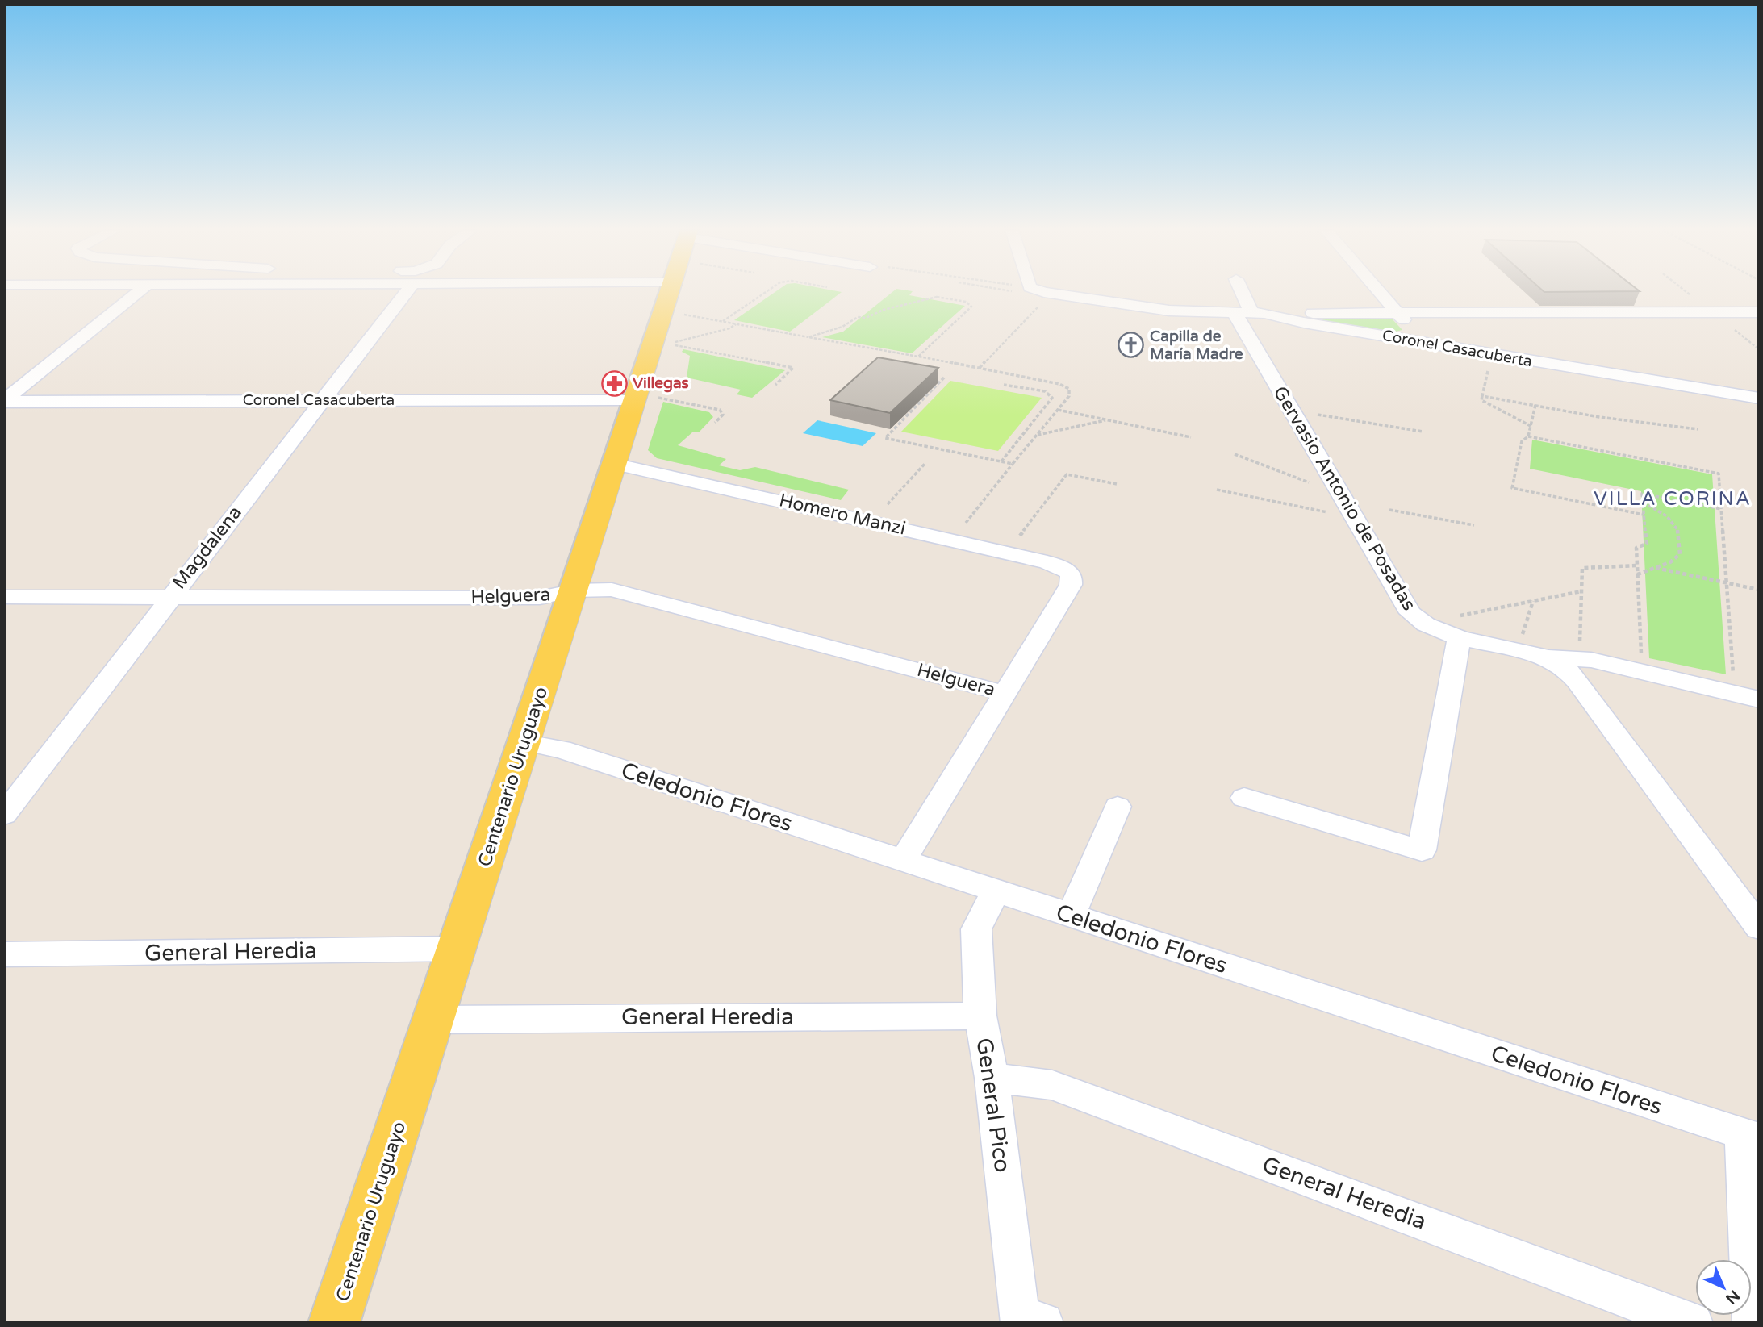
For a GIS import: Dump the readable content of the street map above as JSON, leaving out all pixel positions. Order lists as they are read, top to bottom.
{
  "streets": {
    "main road": ["Centenario Uruguayo"],
    "street": [
      "Coronel Casacuberta",
      "Gervasio Antonio de Posadas",
      "Homero Manzi",
      "Magdalena",
      "Helguera",
      "Celedonio Flores",
      "General Heredia",
      "General Pico"
    ]
  },
  "crossings": [
    ["Coronel Casacuberta", "Gervasio Antonio de Posadas"],
    ["Coronel Casacuberta", "Magdalena"],
    ["Coronel Casacuberta", "Centenario Uruguayo"],
    ["Homero Manzi", "Helguera"],
    ["Homero Manzi", "Centenario Uruguayo"],
    ["Magdalena", "Helguera"],
    ["Helguera", "Centenario Uruguayo"],
    ["Centenario Uruguayo", "Celedonio Flores"],
    ["Centenario Uruguayo", "General Heredia"],
    ["Celedonio Flores", "General Pico"],
    ["General Heredia", "General Pico"]
  ],
  "districts": ["VILLA CORINA"],
  "places": {
    "church": ["Capilla de María Madre"],
    "pharmacy": ["Villegas"]
  },
  "north": "bottom right"
}
